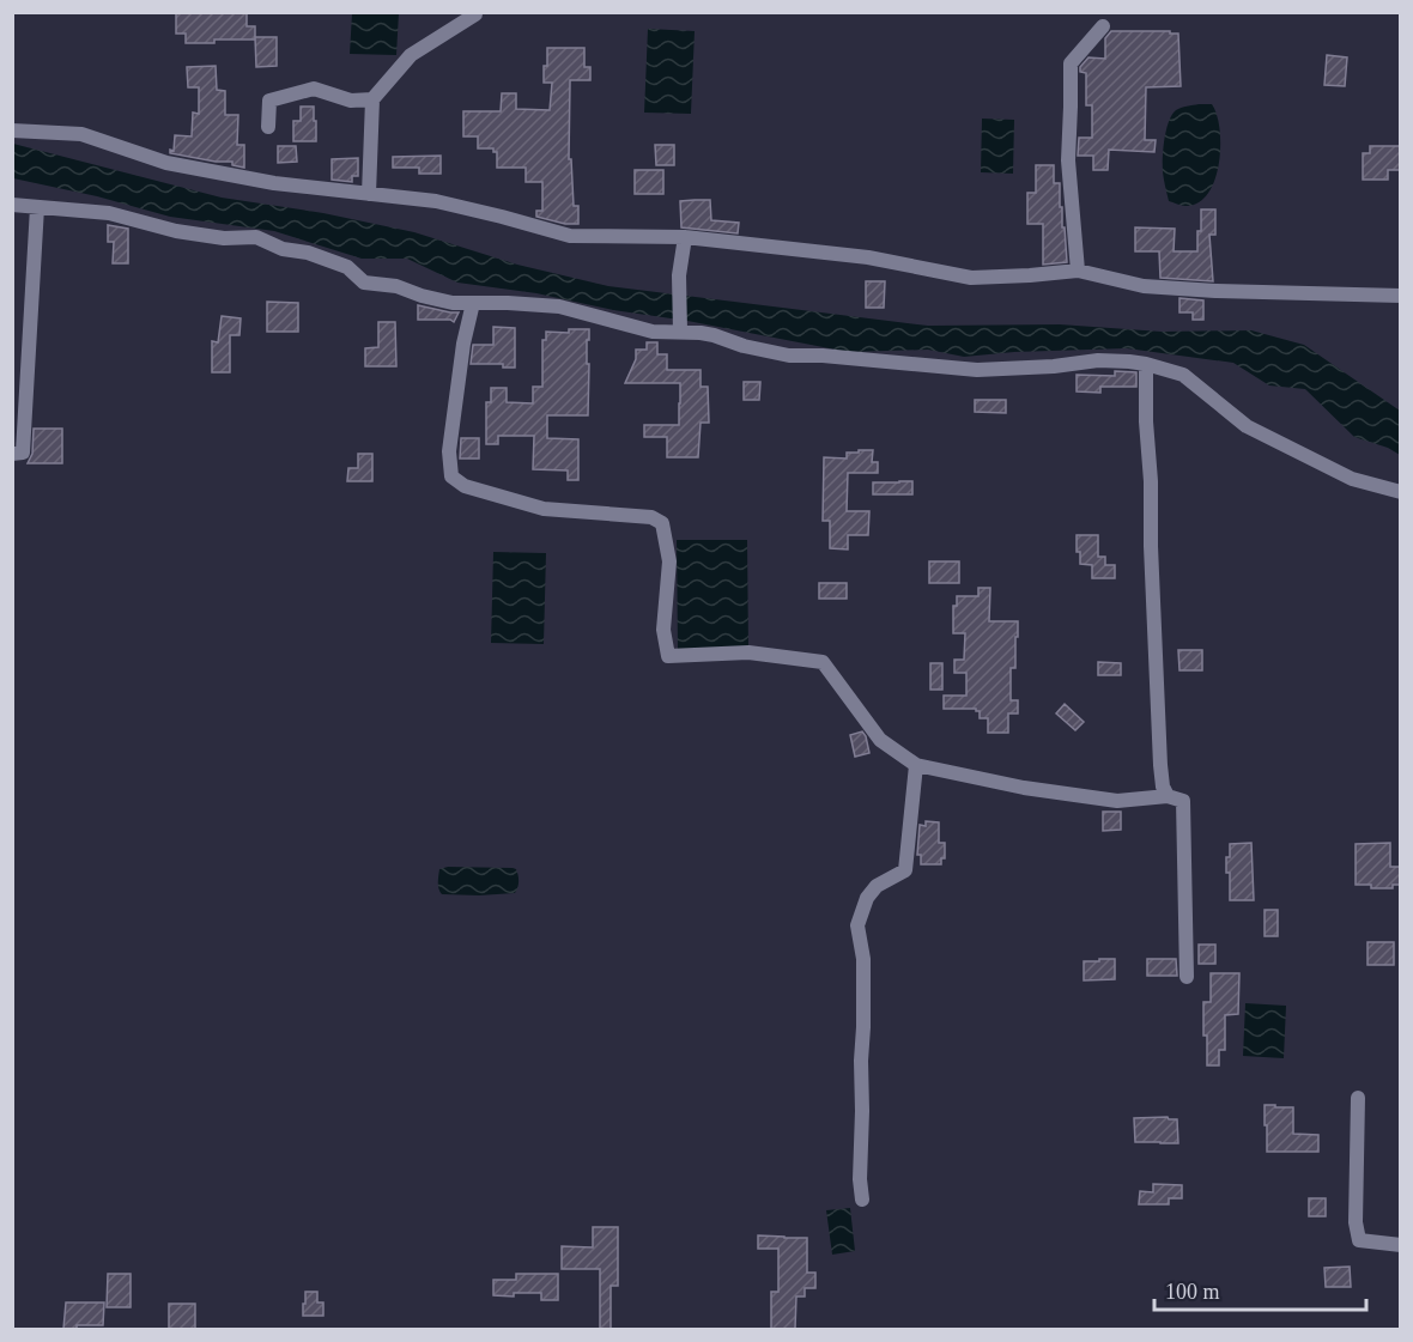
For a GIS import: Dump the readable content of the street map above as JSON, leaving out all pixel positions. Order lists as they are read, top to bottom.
{
  "scale_bar": "100 m"
}
